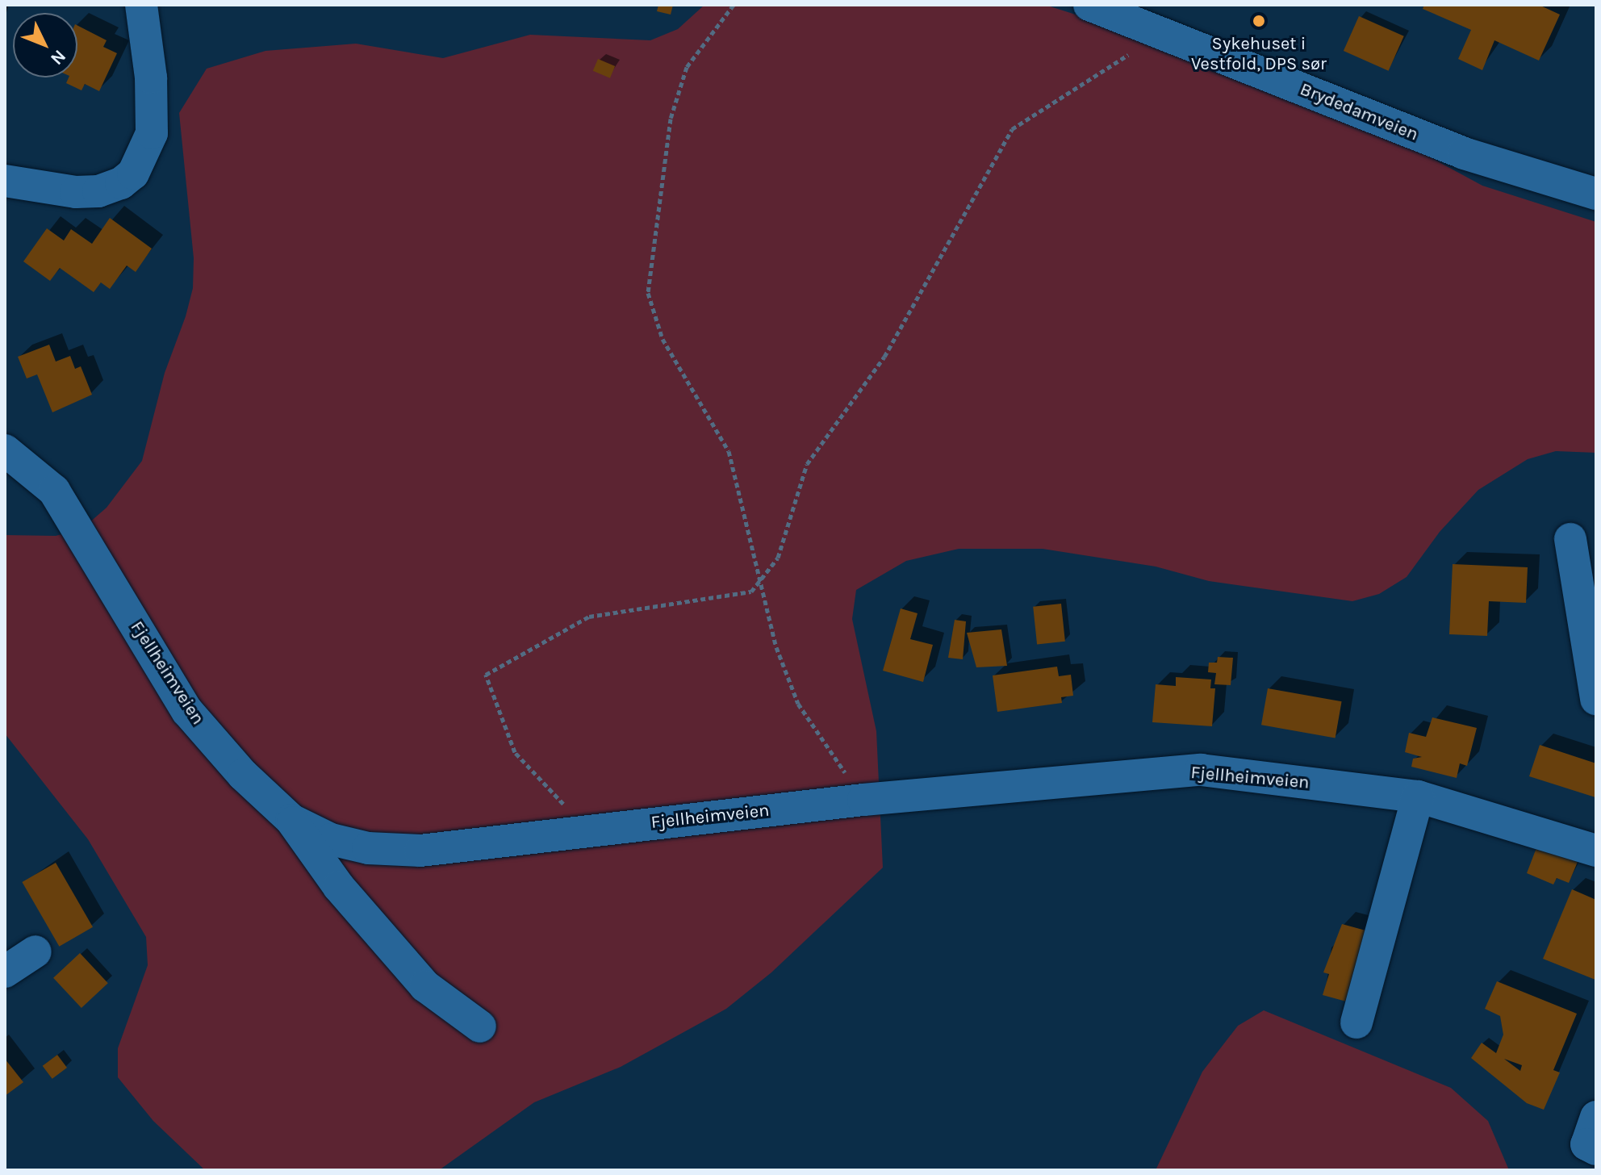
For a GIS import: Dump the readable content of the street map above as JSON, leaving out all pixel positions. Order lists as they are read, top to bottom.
{
  "streets": {
    "street": ["Brydedamveien", "Fjellheimveien"]
  },
  "places": ["Sykehuset i Vestfold, DPS sør"],
  "north": "bottom right"
}
